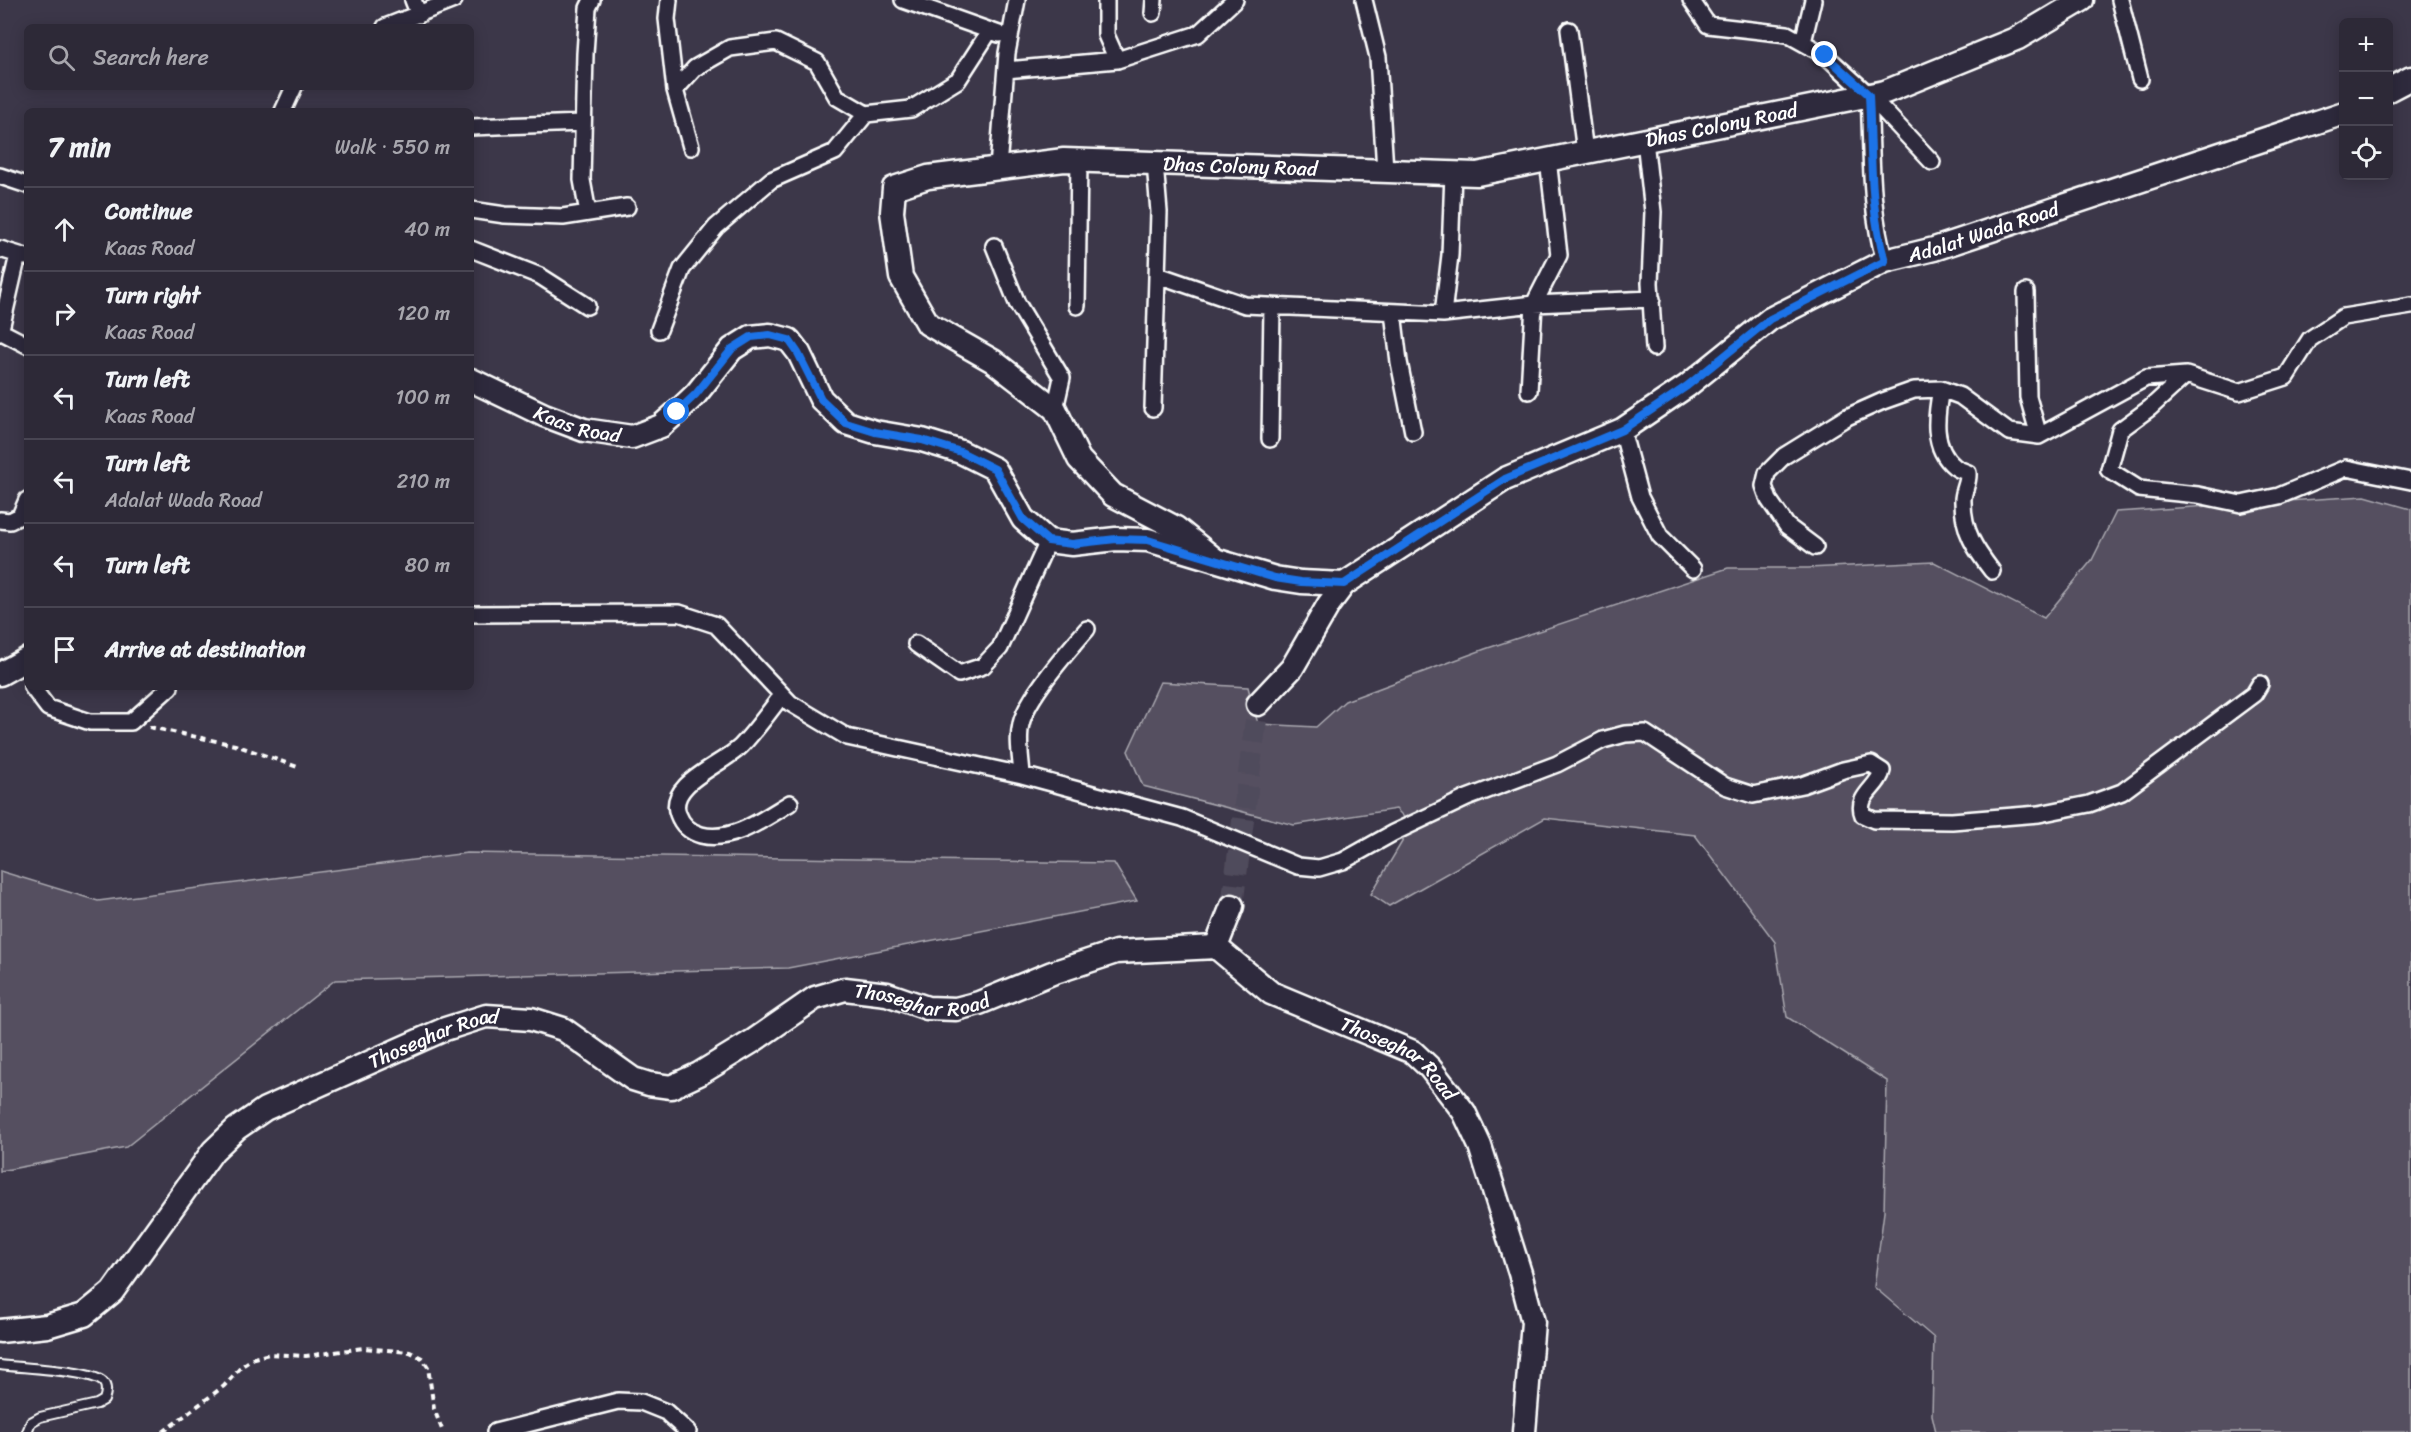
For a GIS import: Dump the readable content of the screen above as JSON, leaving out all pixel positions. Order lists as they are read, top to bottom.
{
  "streets": {
    "main road": [
      "Dhas Colony Road",
      "Adalat Wada Road",
      "Kaas Road",
      "Thoseghar Road"
    ]
  },
  "page": {
    "map_buttons": ["+", "−"],
    "search": "Search here",
    "heading": ["7 min", "Walk · 550 m"],
    "list": [
      ["Continue", "Kaas Road", "40 m"],
      ["Turn right", "Kaas Road", "120 m"],
      ["Turn left", "Kaas Road", "100 m"],
      ["Turn left", "Adalat Wada Road", "210 m"],
      ["Turn left", "80 m"],
      "Arrive at destination"
    ]
  }
}
